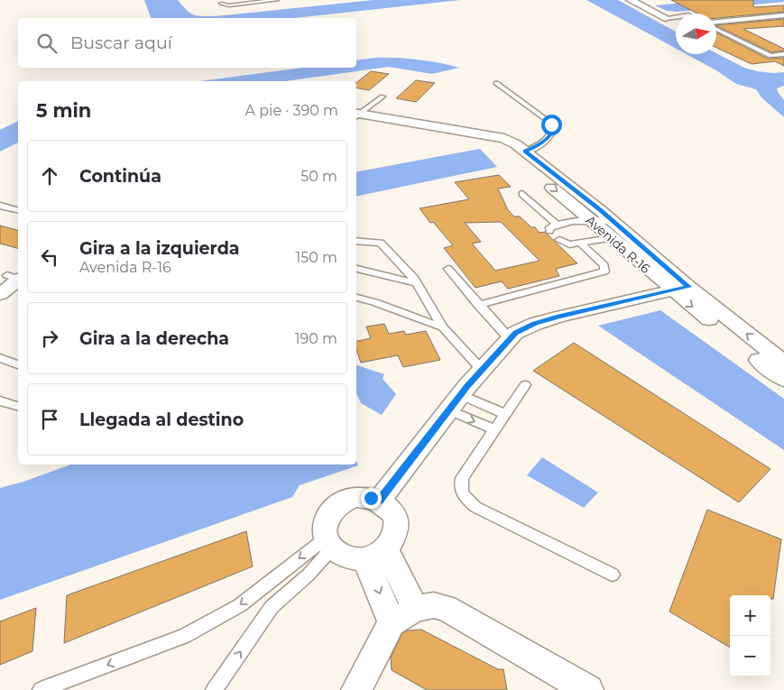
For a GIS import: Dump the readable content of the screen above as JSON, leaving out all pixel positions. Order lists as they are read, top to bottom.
{
  "streets": {
    "street": ["Avenida R-16"]
  },
  "north": "right",
  "page": {
    "search": "Buscar aquí",
    "heading": ["5 min", "A pie · 390 m"],
    "list": [
      ["Continúa", "50 m"],
      ["Gira a la izquierda", "Avenida R-16", "150 m"],
      ["Gira a la derecha", "190 m"],
      "Llegada al destino"
    ],
    "map_buttons": ["+", "−"]
  }
}
